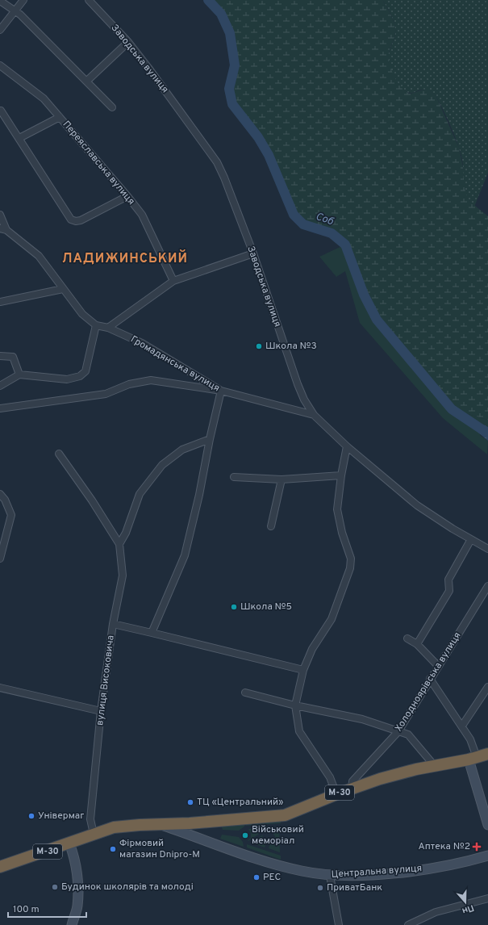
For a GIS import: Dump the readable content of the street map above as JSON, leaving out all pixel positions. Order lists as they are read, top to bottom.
{
  "streets": {
    "highway": ["М-30", "Центральна вулиця"],
    "street": [
      "Заводська вулиця",
      "Переяславська вулиця",
      "Громадянська вулиця",
      "вулиця Високовича",
      "Холодноярівська вулиця"
    ]
  },
  "crossings": [
    ["Заводська вулиця", "Громадянська вулиця"],
    ["вулиця Високовича", "Центральна вулиця"],
    ["Холодноярівська вулиця", "М-30"],
    ["М-30", "Центральна вулиця"]
  ],
  "districts": ["ЛАДИЖИНСЬКИЙ"],
  "water": ["Соб"],
  "places": {
    "other": [
      "Школа №3",
      "Школа №5",
      "ТЦ «Центральний»",
      "Універмаг",
      "Військовий меморіал",
      "Фірмовий магазин Dnipro-M",
      "РЕС",
      "Будинок школярів та молоді",
      "ПриватБанк"
    ],
    "health": ["Аптека №2"]
  },
  "scale_bar": "100 m",
  "north": "bottom"
}
